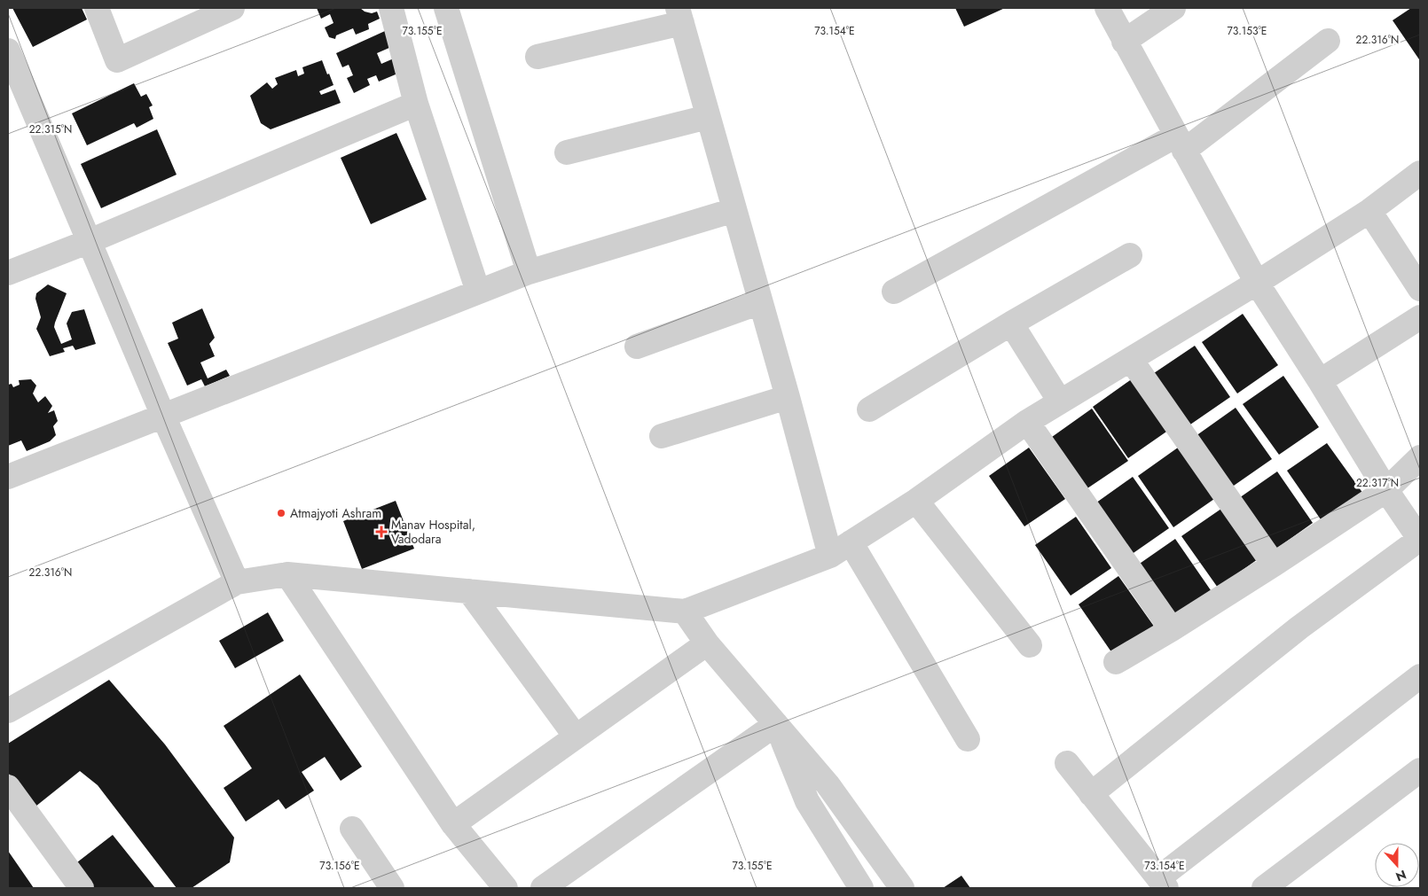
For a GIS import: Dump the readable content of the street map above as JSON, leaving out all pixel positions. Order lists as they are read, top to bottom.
{
  "places": {
    "other": ["Atmajyoti Ashram"],
    "health": ["Manav Hospital, Vadodara"]
  },
  "north": "bottom",
  "coordinates": [
    "73.153°E",
    "73.155°E",
    "73.154°E",
    "22.316°N",
    "22.315°N",
    "22.317°N",
    "73.156°E"
  ]
}
